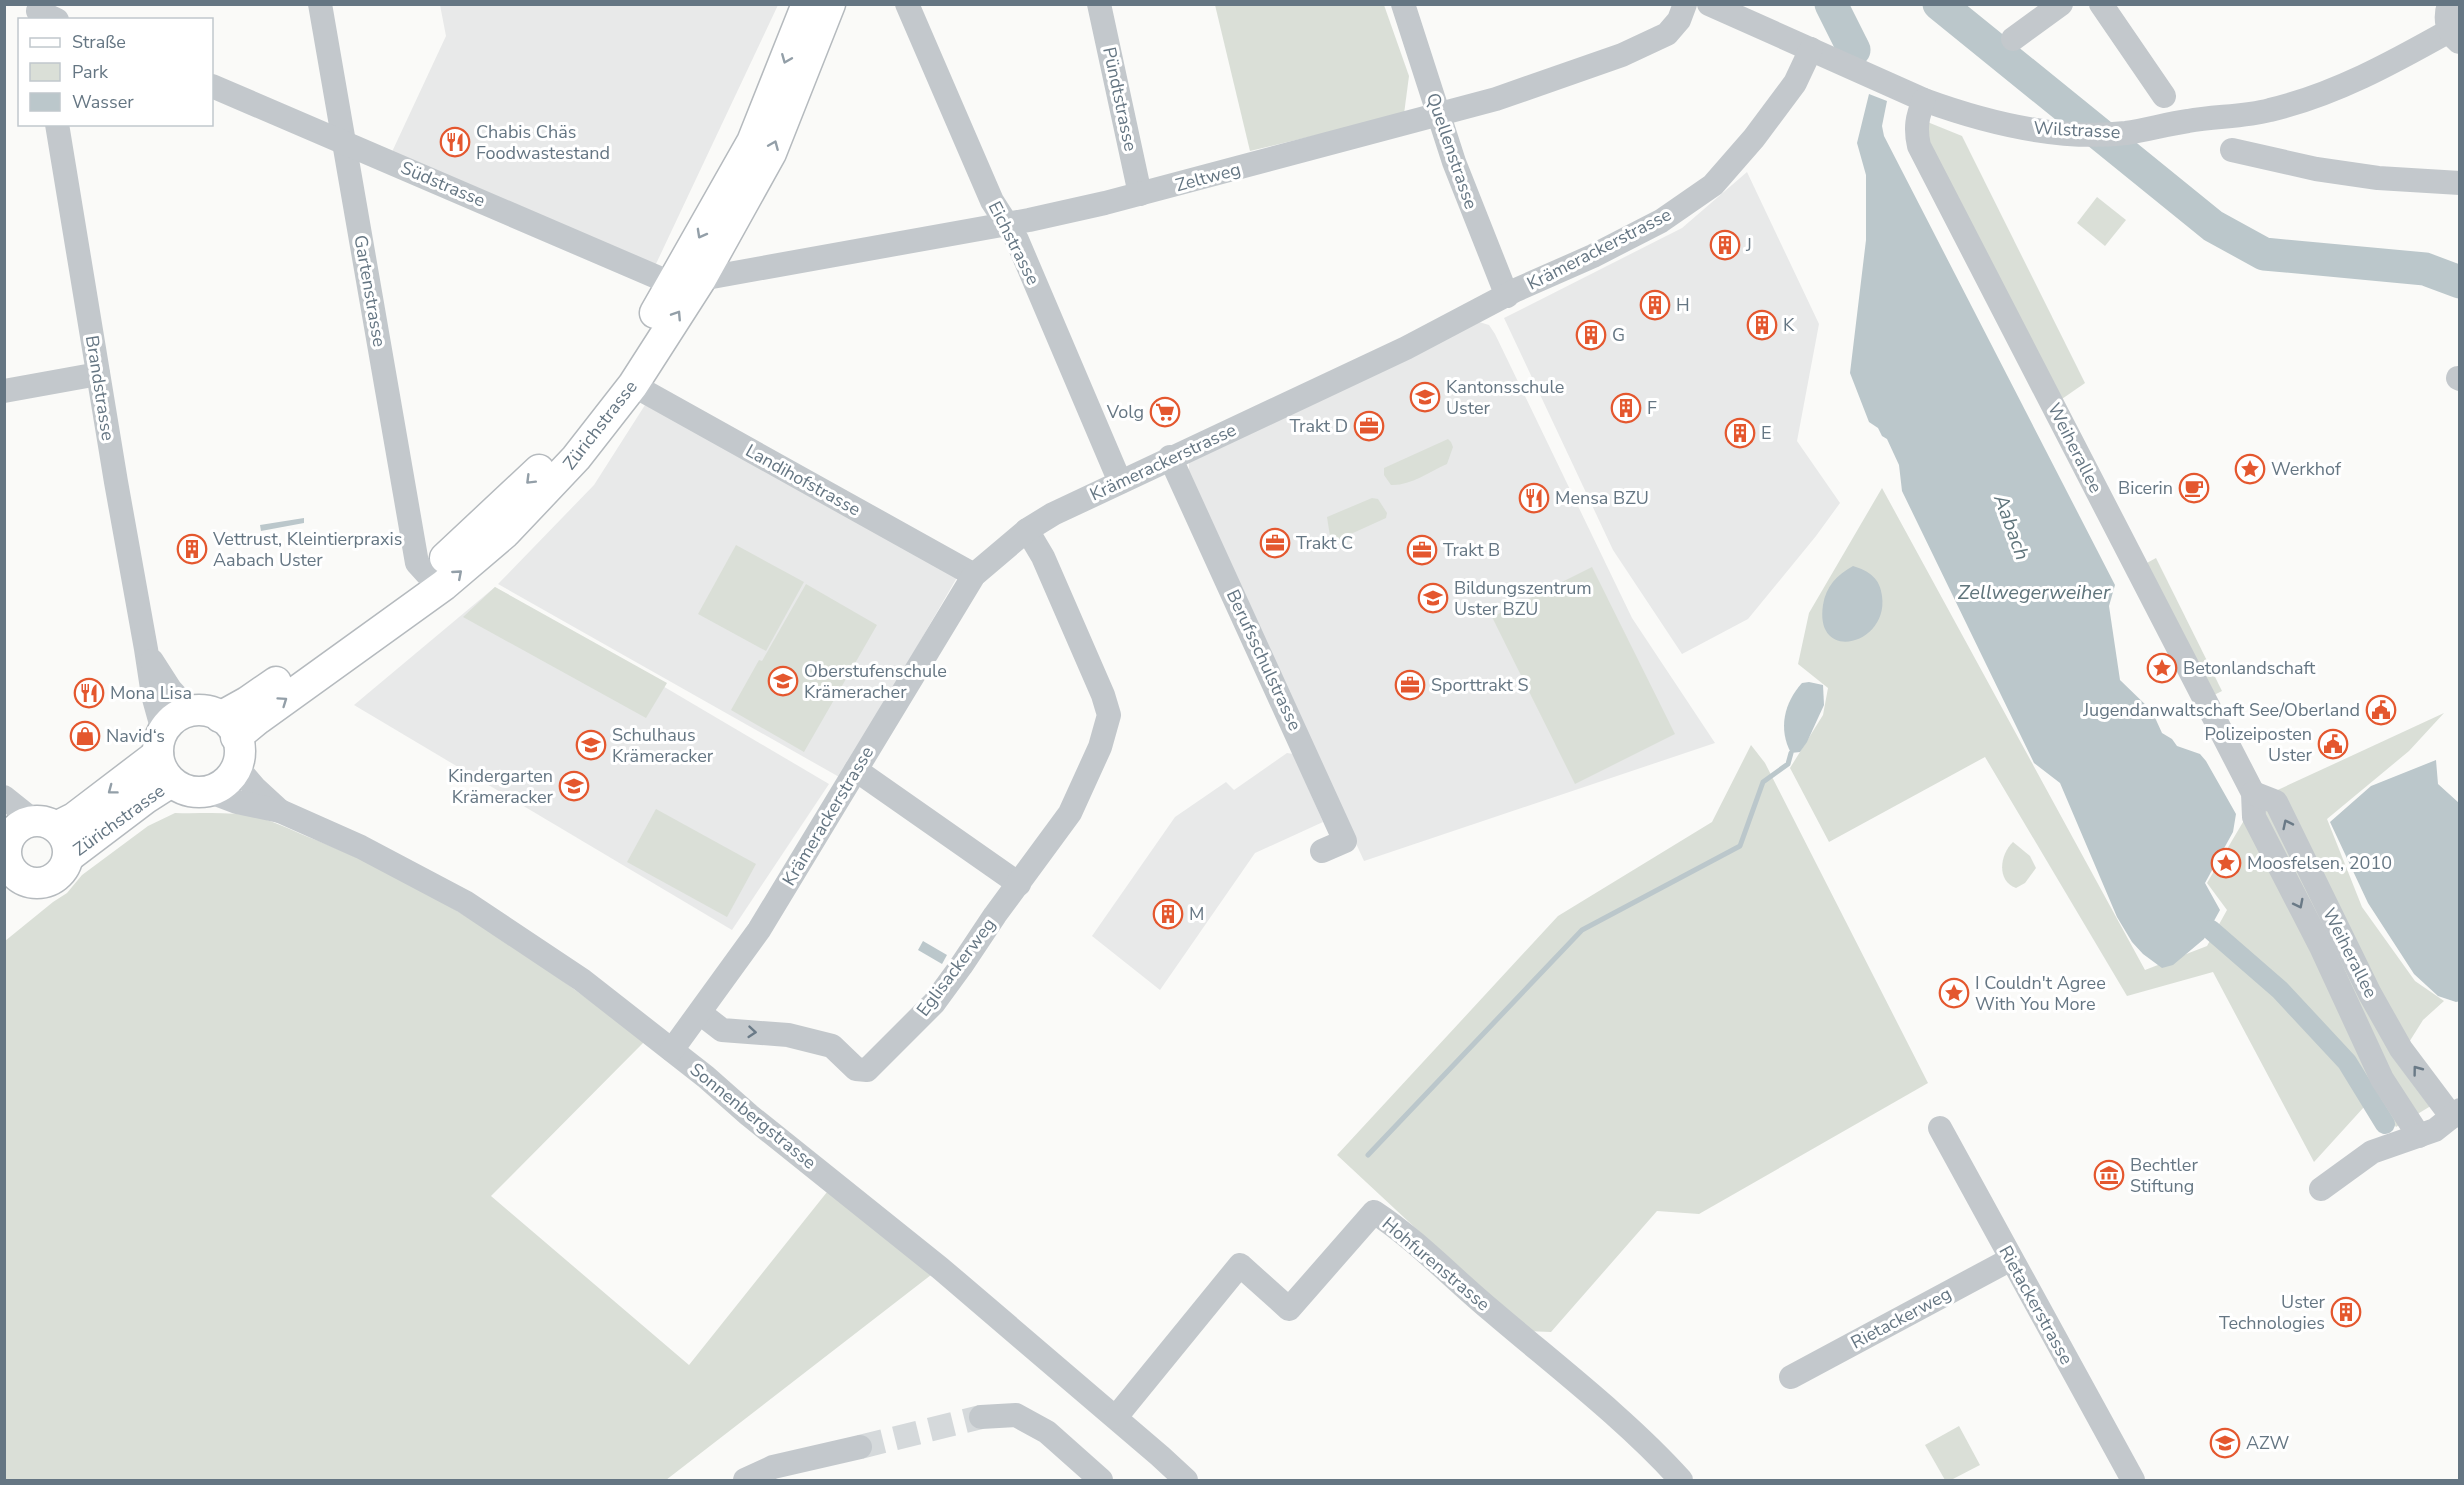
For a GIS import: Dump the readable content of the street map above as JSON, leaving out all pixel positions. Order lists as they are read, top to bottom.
{
  "streets": {
    "main road": ["Zürichstrasse"],
    "street": [
      "Pündtstrasse",
      "Wilstrasse",
      "Quellenstrasse",
      "Zeltweg",
      "Südstrasse",
      "Eichstrasse",
      "Krämerackerstrasse",
      "Gartenstrasse",
      "Brandstrasse",
      "Weiherallee",
      "Landihofstrasse",
      "Berufsschulstrasse",
      "Eglisackerweg",
      "Sonnenbergstrasse",
      "Hohfurenstrasse",
      "Rietackerstrasse",
      "Rietackerweg"
    ]
  },
  "crossings": [
    ["Pündtstrasse", "Zeltweg"],
    ["Wilstrasse", "Krämerackerstrasse"],
    ["Wilstrasse", "Weiherallee"],
    ["Quellenstrasse", "Zeltweg"],
    ["Quellenstrasse", "Krämerackerstrasse"],
    ["Zeltweg", "Südstrasse"],
    ["Zeltweg", "Eichstrasse"],
    ["Zeltweg", "Zürichstrasse"],
    ["Südstrasse", "Gartenstrasse"],
    ["Südstrasse", "Zürichstrasse"],
    ["Eichstrasse", "Krämerackerstrasse"],
    ["Krämerackerstrasse", "Landihofstrasse"],
    ["Krämerackerstrasse", "Berufsschulstrasse"],
    ["Krämerackerstrasse", "Eglisackerweg"],
    ["Krämerackerstrasse", "Sonnenbergstrasse"],
    ["Gartenstrasse", "Zürichstrasse"],
    ["Brandstrasse", "Zürichstrasse"],
    ["Brandstrasse", "Sonnenbergstrasse"],
    ["Zürichstrasse", "Landihofstrasse"],
    ["Zürichstrasse", "Sonnenbergstrasse"],
    ["Sonnenbergstrasse", "Hohfurenstrasse"],
    ["Rietackerstrasse", "Rietackerweg"]
  ],
  "one_way": ["Eglisackerweg"],
  "water": ["Aabach", "Zellwegerweiher"],
  "places": {
    "restaurant": ["Chabis Chäs Foodwastestand", "Mensa BZU", "Mona Lisa"],
    "building": [
      "J",
      "H",
      "K",
      "G",
      "F",
      "E",
      "Vettrust, Kleintierpraxis Aabach Uster",
      "M",
      "Uster Technologies"
    ],
    "school or university": [
      "Kantonsschule Uster",
      "Bildungszentrum Uster BZU",
      "Oberstufenschule Krämeracher",
      "Schulhaus Krämeracker",
      "Kindergarten Krämeracker",
      "AZW"
    ],
    "supermarket": ["Volg"],
    "office": [
      "Trakt D",
      "Trakt C",
      "Trakt B",
      "Sporttrakt S"
    ],
    "place": [
      "Werkhof",
      "Betonlandschaft",
      "Moosfelsen, 2010",
      "I Couldn't Agree With You More"
    ],
    "cafe": ["Bicerin"],
    "public building": ["Jugendanwaltschaft See/Oberland", "Polizeiposten Uster"],
    "shop": ["Navid‘s"],
    "museum": ["Bechtler Stiftung"]
  },
  "legend": ["Straße", "Park", "Wasser"]
}
